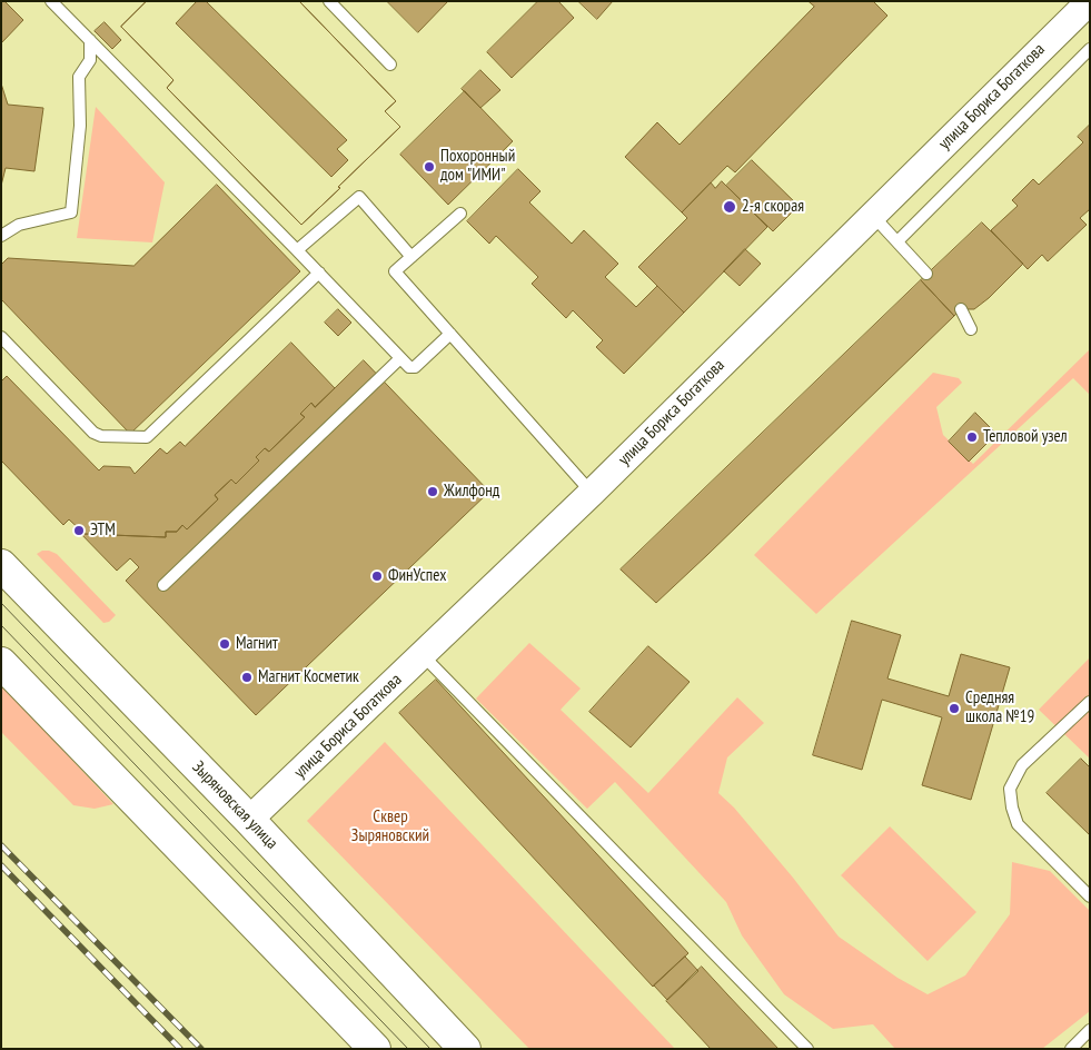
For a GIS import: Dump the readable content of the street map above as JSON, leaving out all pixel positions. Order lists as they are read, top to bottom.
{
  "streets": {
    "main road": ["Зыряновская улица"],
    "street": ["улица Бориса Богаткова"]
  },
  "crossings": [
    ["улица Бориса Богаткова", "Зыряновская улица"]
  ],
  "parks": ["Cквер Зыряновский"],
  "places": [
    "Похоронный дом \"ИМИ\"",
    "2-я скорая",
    "Тепловой узел",
    "Жилфонд",
    "ЭТМ",
    "ФинУспех",
    "Магнит",
    "Магнит Косметик",
    "Средняя школа №19"
  ]
}
